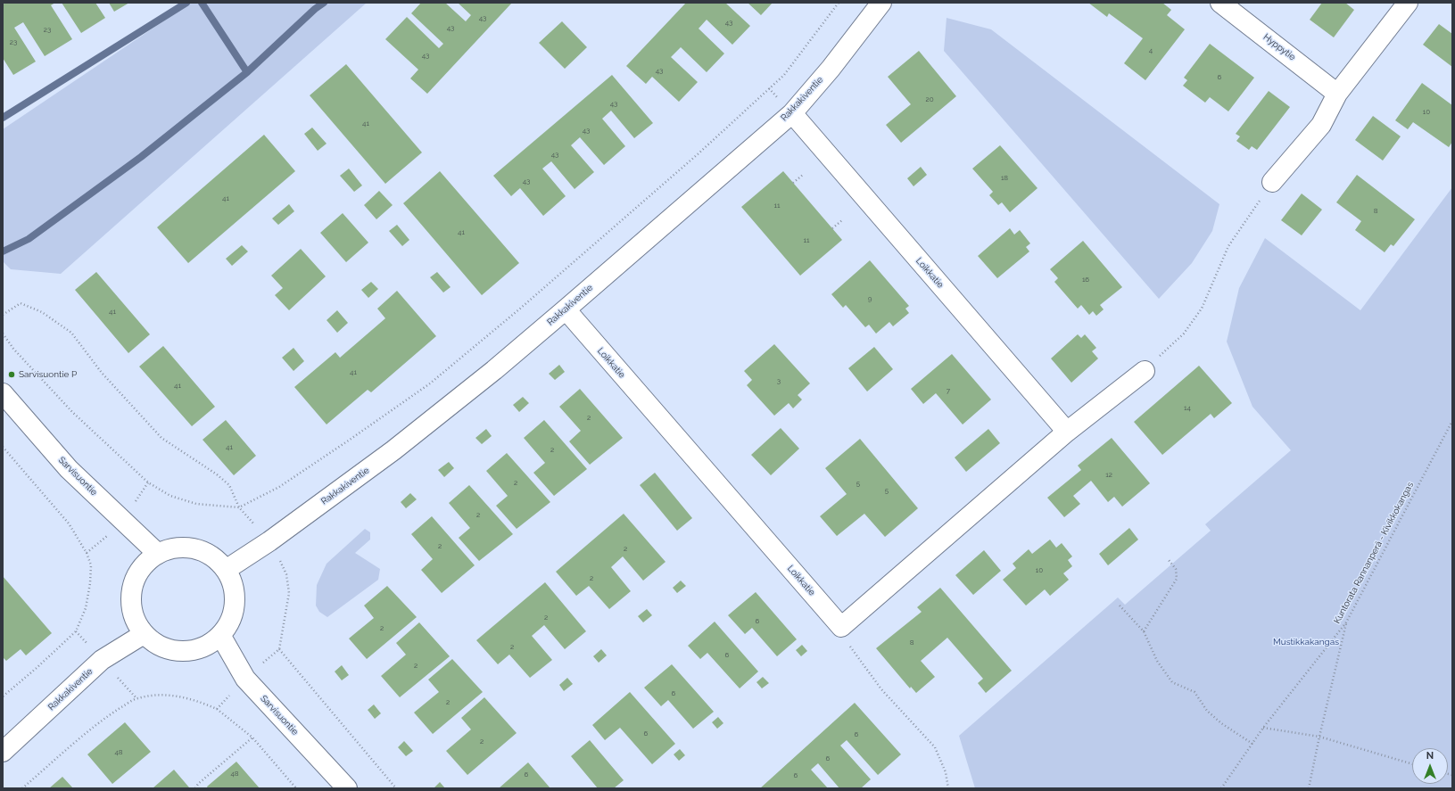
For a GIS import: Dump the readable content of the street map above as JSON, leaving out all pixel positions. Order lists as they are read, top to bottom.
{
  "streets": {
    "street": [
      "Hyppytie",
      "Rakkakiventie",
      "Loikkatie",
      "Sarvisuontie"
    ],
    "path": ["Kuntorata Rannanperä - Kivikkokangas"]
  },
  "crossings": [
    ["Rakkakiventie", "Loikkatie"],
    ["Rakkakiventie", "Sarvisuontie"]
  ],
  "parks": ["Mustikkakangas"],
  "places": ["Sarvisuontie P"],
  "house_numbers": [
    "43",
    "43",
    "43",
    "23",
    "23",
    "4",
    "43",
    "43",
    "6",
    "20",
    "43",
    "10",
    "41",
    "43",
    "43",
    "18",
    "43",
    "41",
    "11",
    "8",
    "41",
    "11",
    "16",
    "9",
    "41",
    "41",
    "3",
    "41",
    "7",
    "14",
    "2",
    "41",
    "2",
    "12",
    "2",
    "5",
    "5",
    "2",
    "2",
    "2",
    "10",
    "2",
    "2",
    "6",
    "2",
    "8",
    "2",
    "6",
    "2",
    "6",
    "2",
    "6",
    "6",
    "2",
    "48",
    "6",
    "48",
    "6",
    "6"
  ],
  "north": "top"
}
